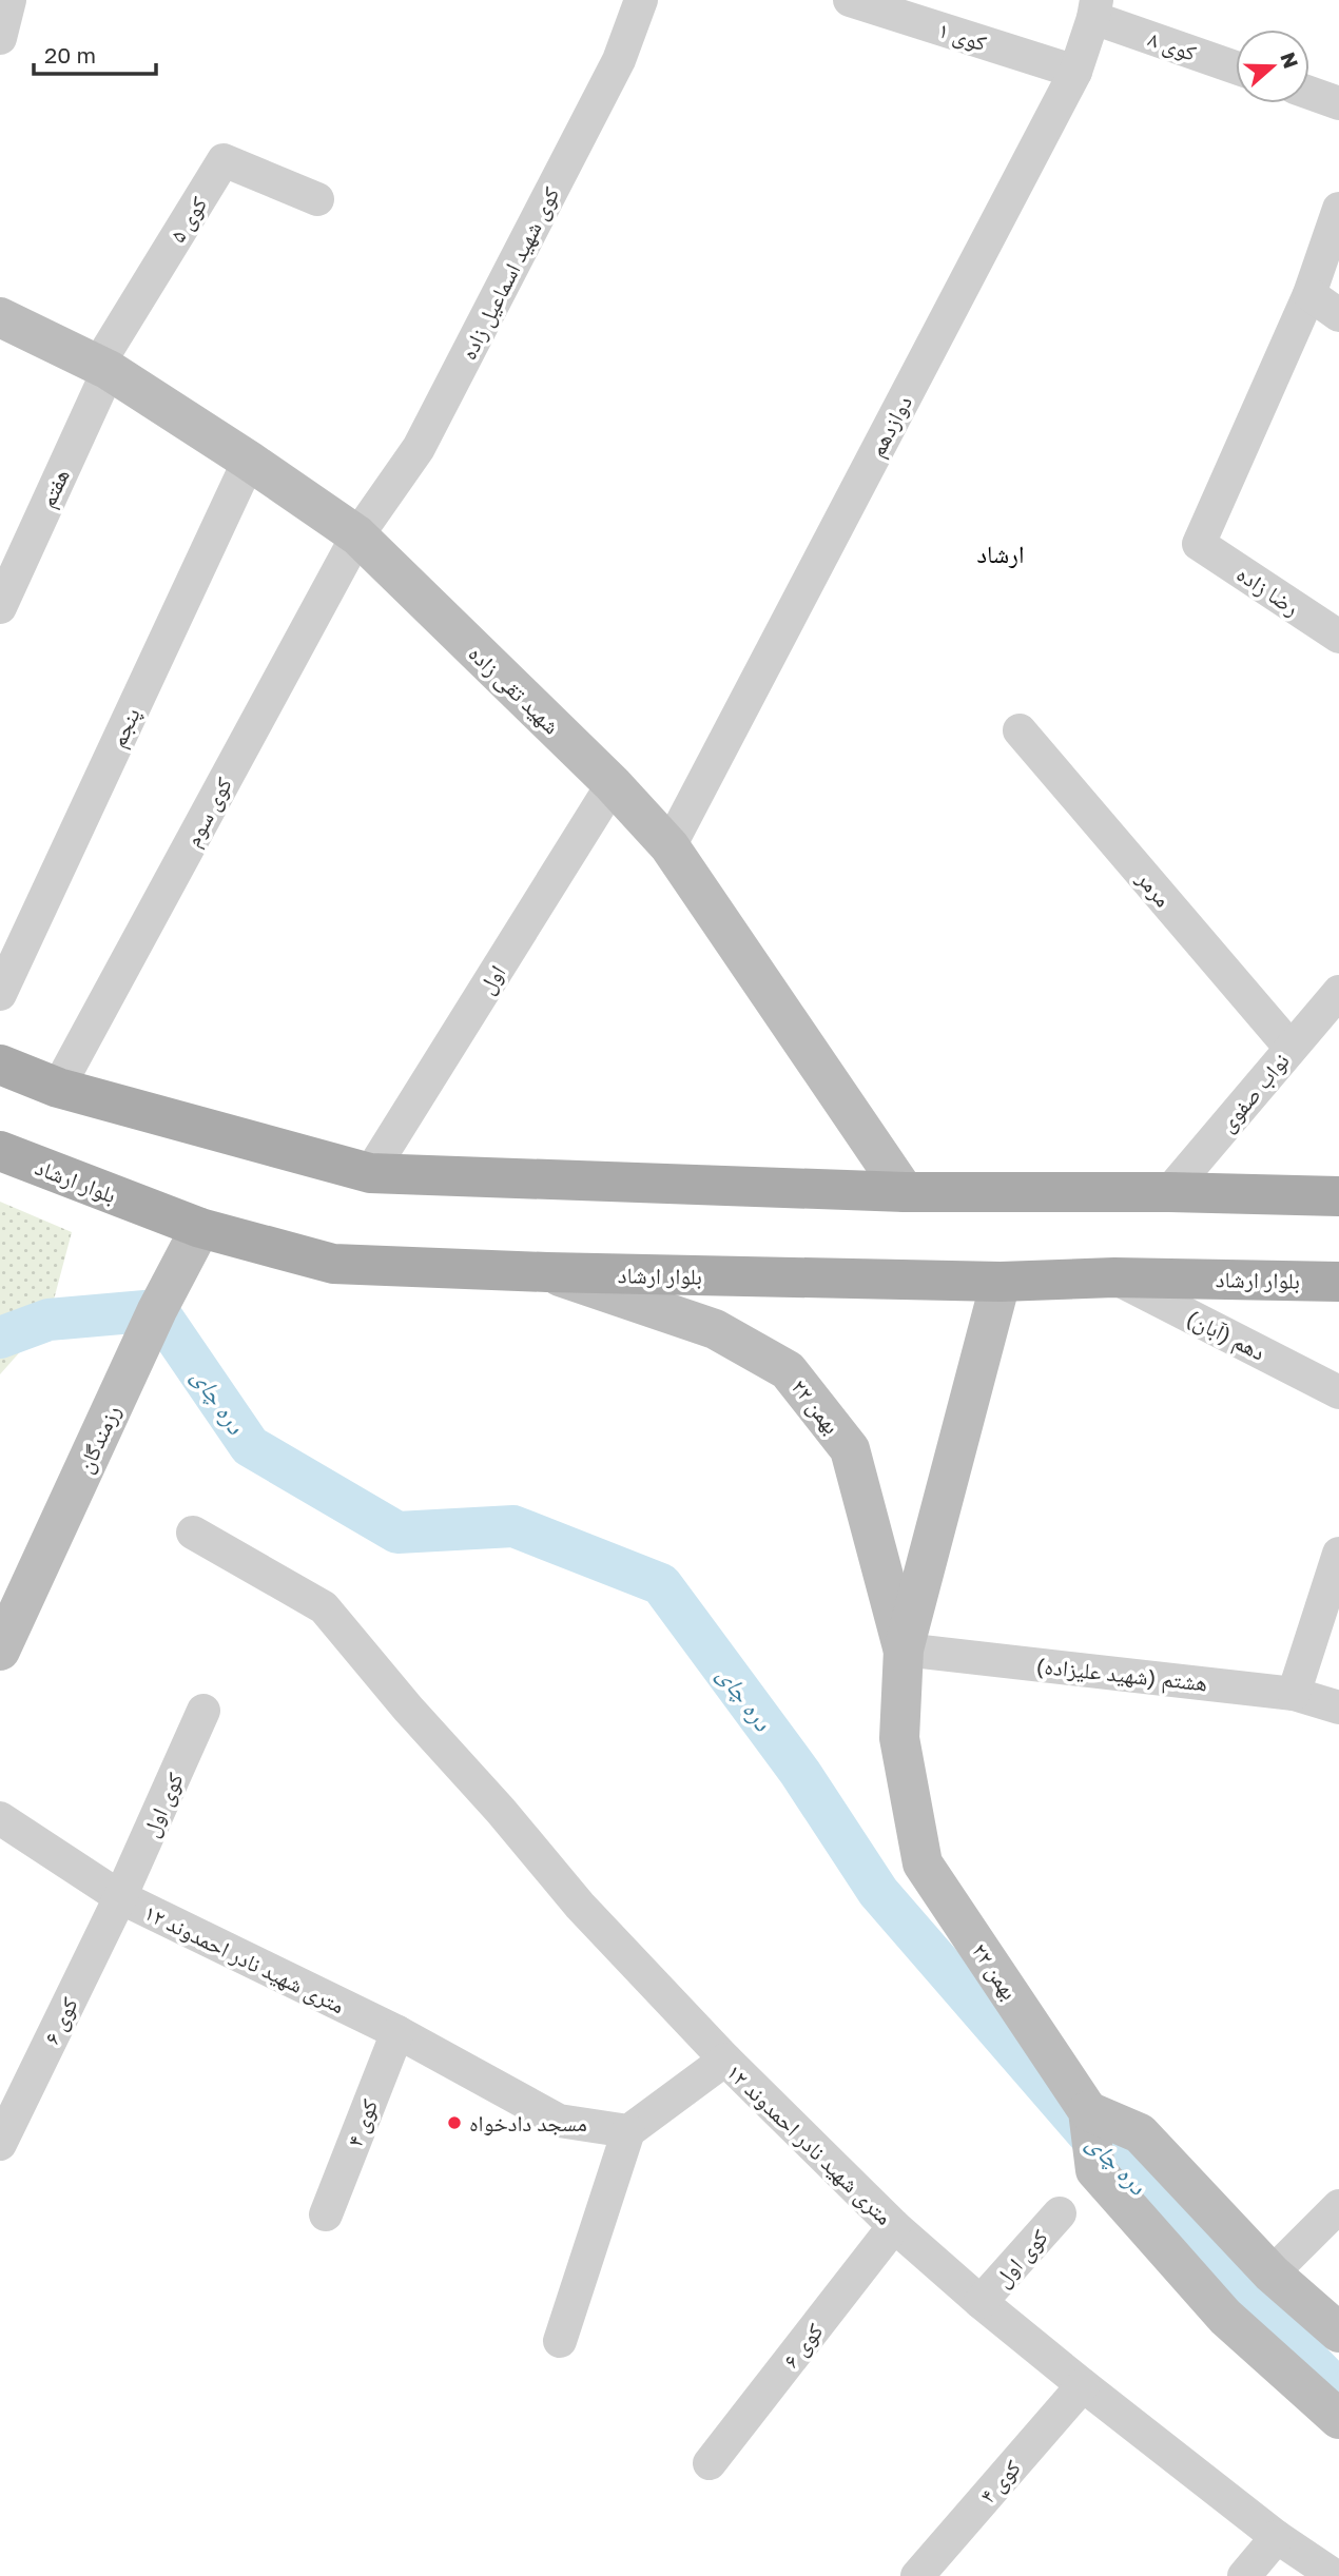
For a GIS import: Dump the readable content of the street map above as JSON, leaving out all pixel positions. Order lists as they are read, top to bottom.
{
  "streets": {
    "main road": ["بلوار ارشاد"],
    "street": [
      "کوی ۱",
      "کوی ۸",
      "کوی ۵",
      "کوی شهید اسماعیل زاده",
      "دوازدهم",
      "هفتم",
      "رضا زاده",
      "شهید تقی زاده",
      "پنجم",
      "کوی سوم",
      "مرمر",
      "اول",
      "نواب صفوی",
      "دهم (آبان)",
      "۲۲ بهمن",
      "رزمندگان",
      "هشتم (شهید علیزاده)",
      "کوی اول",
      "۱۲ متری شهید نادر احمدوند",
      "کوی ۶",
      "کوی ۴"
    ]
  },
  "crossings": [
    ["کوی ۱", "دوازدهم"],
    ["کوی ۸", "دوازدهم"],
    ["کوی ۵", "هفتم"],
    ["کوی ۵", "شهید تقی زاده"],
    ["کوی شهید اسماعیل زاده", "شهید تقی زاده"],
    ["کوی شهید اسماعیل زاده", "کوی سوم"],
    ["دوازدهم", "شهید تقی زاده"],
    ["هفتم", "شهید تقی زاده"],
    ["شهید تقی زاده", "پنجم"],
    ["شهید تقی زاده", "کوی سوم"],
    ["شهید تقی زاده", "اول"],
    ["مرمر", "نواب صفوی"],
    ["بلوار ارشاد", "دهم (آبان)"],
    ["بلوار ارشاد", "۲۲ بهمن"],
    ["بلوار ارشاد", "رزمندگان"],
    ["۲۲ بهمن", "هشتم (شهید علیزاده)"],
    ["کوی اول", "۱۲ متری شهید نادر احمدوند"],
    ["کوی اول", "کوی ۶"],
    ["۱۲ متری شهید نادر احمدوند", "کوی ۶"],
    ["۱۲ متری شهید نادر احمدوند", "کوی ۴"]
  ],
  "districts": ["ارشاد"],
  "water": ["دره چای"],
  "places": ["مسجد دادخواه"],
  "scale_bar": "20 m",
  "north": "right"
}
